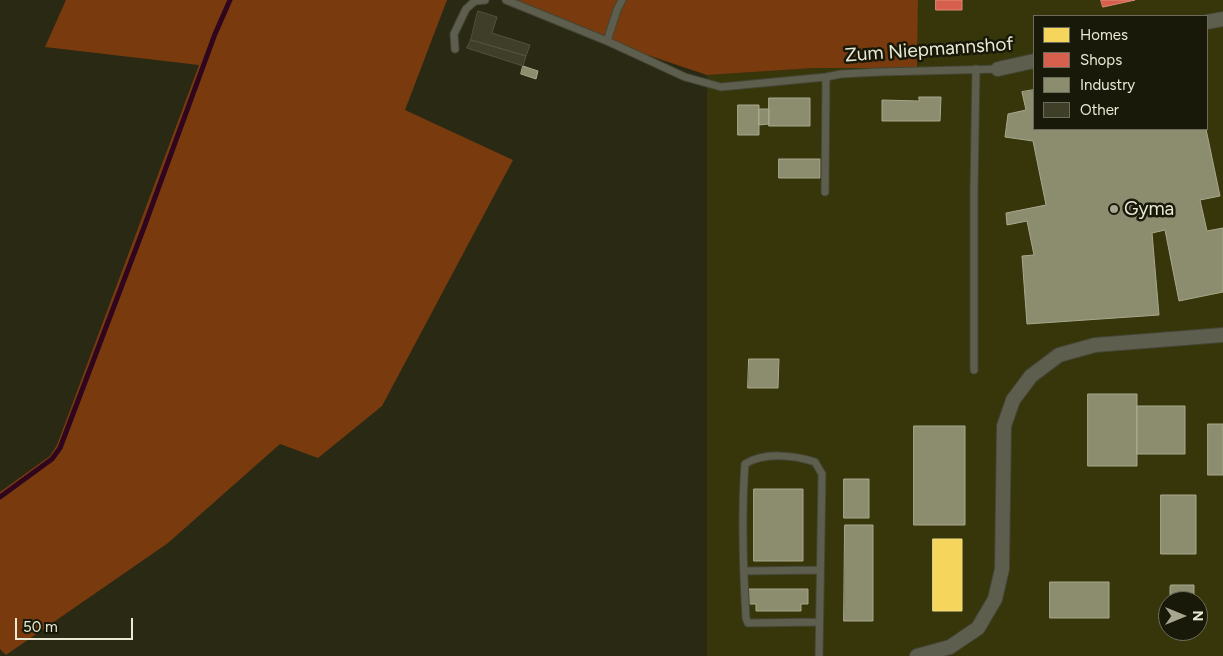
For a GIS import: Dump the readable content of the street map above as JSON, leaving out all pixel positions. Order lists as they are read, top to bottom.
{
  "streets": {
    "street": ["Zum Niepmannshof"]
  },
  "places": ["Gyma"],
  "legend": [
    "Homes",
    "Shops",
    "Industry",
    "Other"
  ],
  "scale_bar": "50 m",
  "north": "right"
}
